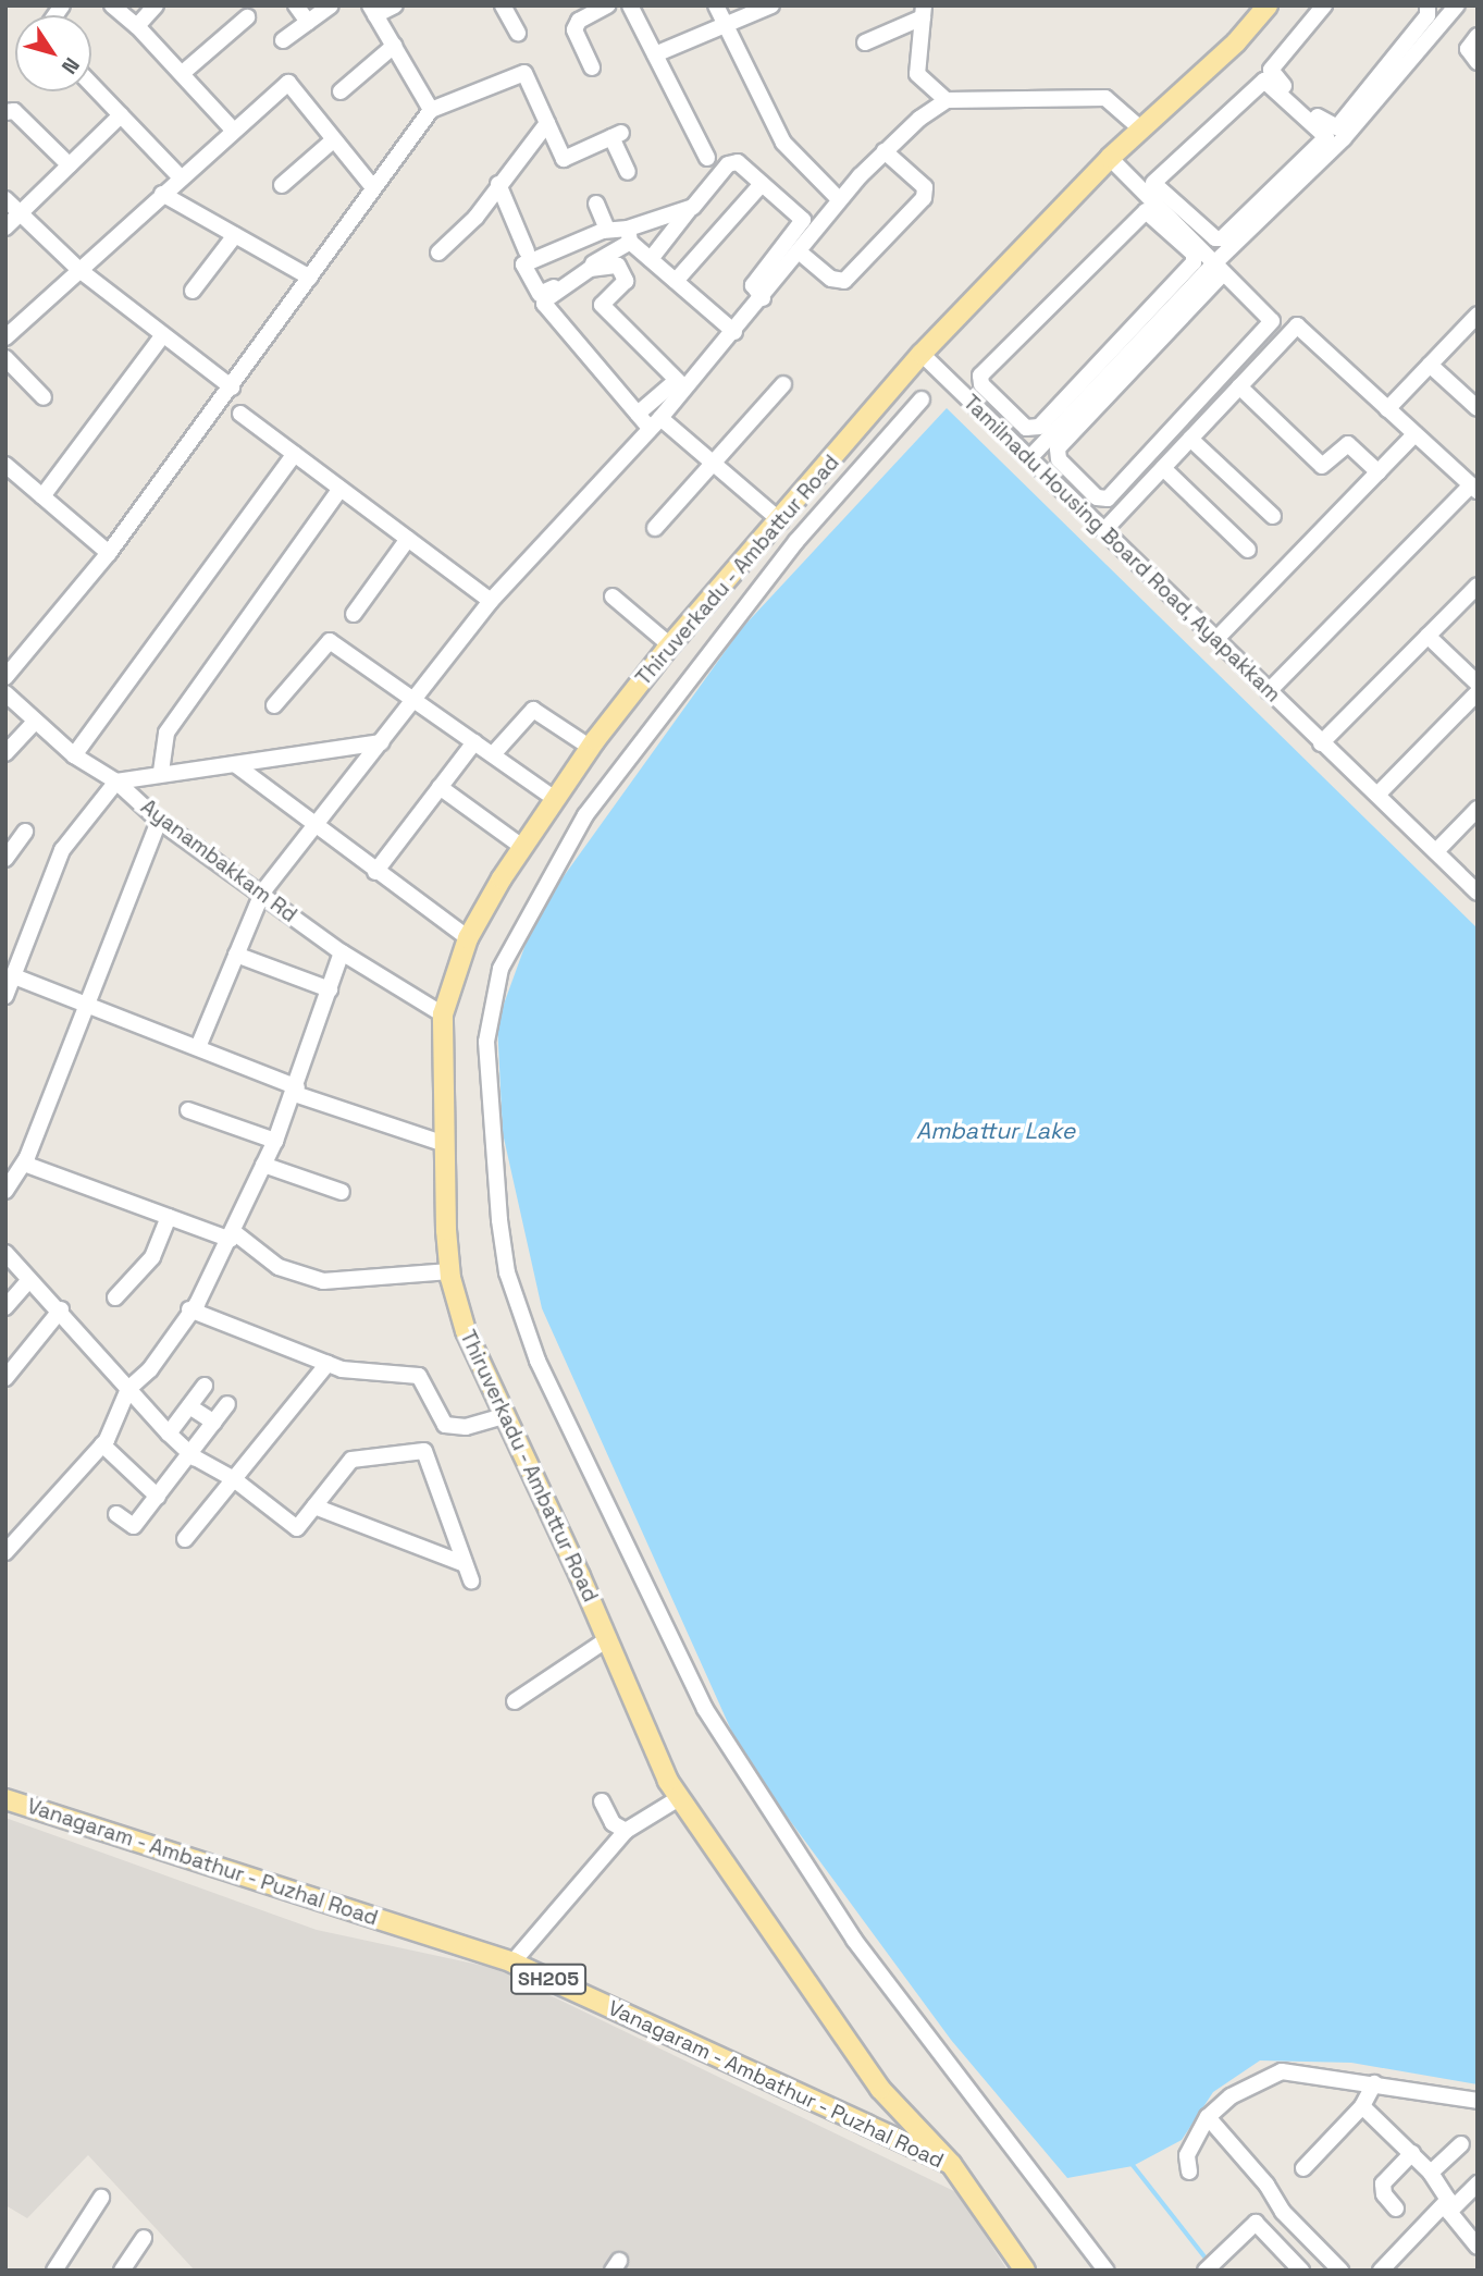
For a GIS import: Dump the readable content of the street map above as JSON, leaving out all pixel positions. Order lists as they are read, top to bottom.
{
  "streets": {
    "main road": ["Thiruverkadu - Ambattur Road", "Vanagaram - Ambathur - Puzhal Road", "SH205"],
    "street": ["Tamilnadu Housing Board Road, Ayapakkam", "Ayanambakkam Rd"]
  },
  "crossings": [
    ["Tamilnadu Housing Board Road, Ayapakkam", "Thiruverkadu - Ambattur Road"],
    ["Thiruverkadu - Ambattur Road", "Ayanambakkam Rd"],
    ["Thiruverkadu - Ambattur Road", "Vanagaram - Ambathur - Puzhal Road"]
  ],
  "water": ["Ambattur Lake"],
  "north": "bottom right"
}
